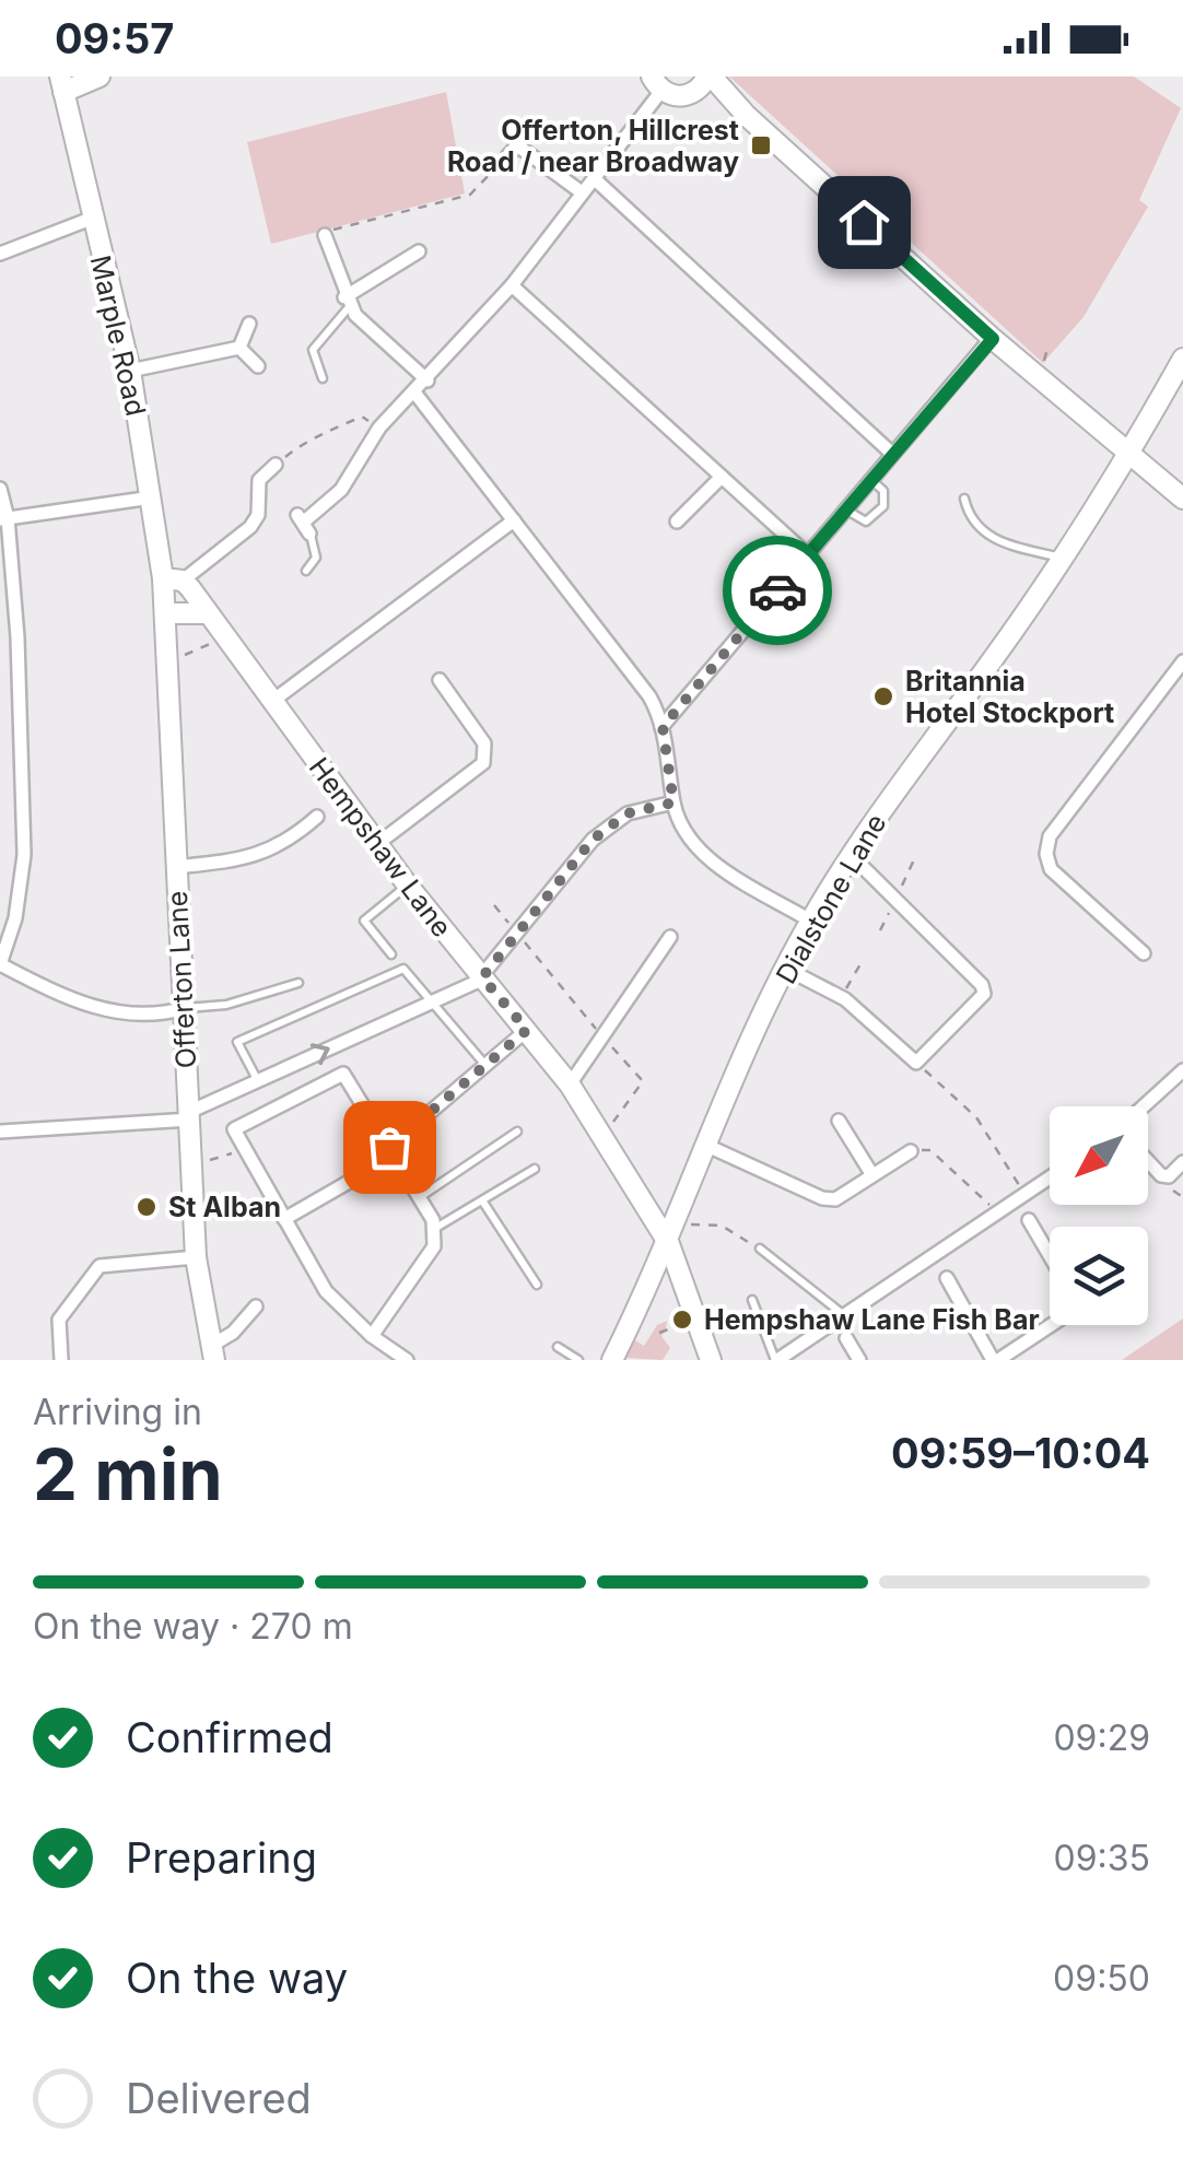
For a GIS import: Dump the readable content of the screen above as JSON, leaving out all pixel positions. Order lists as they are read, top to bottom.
{
  "streets": {
    "street": [
      "Marple Road",
      "Hempshaw Lane",
      "Dialstone Lane",
      "Offerton Lane"
    ]
  },
  "crossings": [
    ["Marple Road", "Hempshaw Lane"],
    ["Marple Road", "Offerton Lane"],
    ["Hempshaw Lane", "Dialstone Lane"],
    ["Hempshaw Lane", "Offerton Lane"]
  ],
  "places": {
    "transit": ["Offerton, Hillcrest Road / near Broadway"],
    "other": ["Britannia Hotel Stockport", "St Alban", "Hempshaw Lane Fish Bar"]
  },
  "north": "bottom left",
  "page": {
    "status": "09:57",
    "heading": ["2 min", "Arriving in", "09:59–10:04"],
    "bar": "On the way · 270 m",
    "list": [
      ["Confirmed", "09:29"],
      ["Preparing", "09:35"],
      ["On the way", "09:50"],
      "Delivered"
    ]
  }
}
